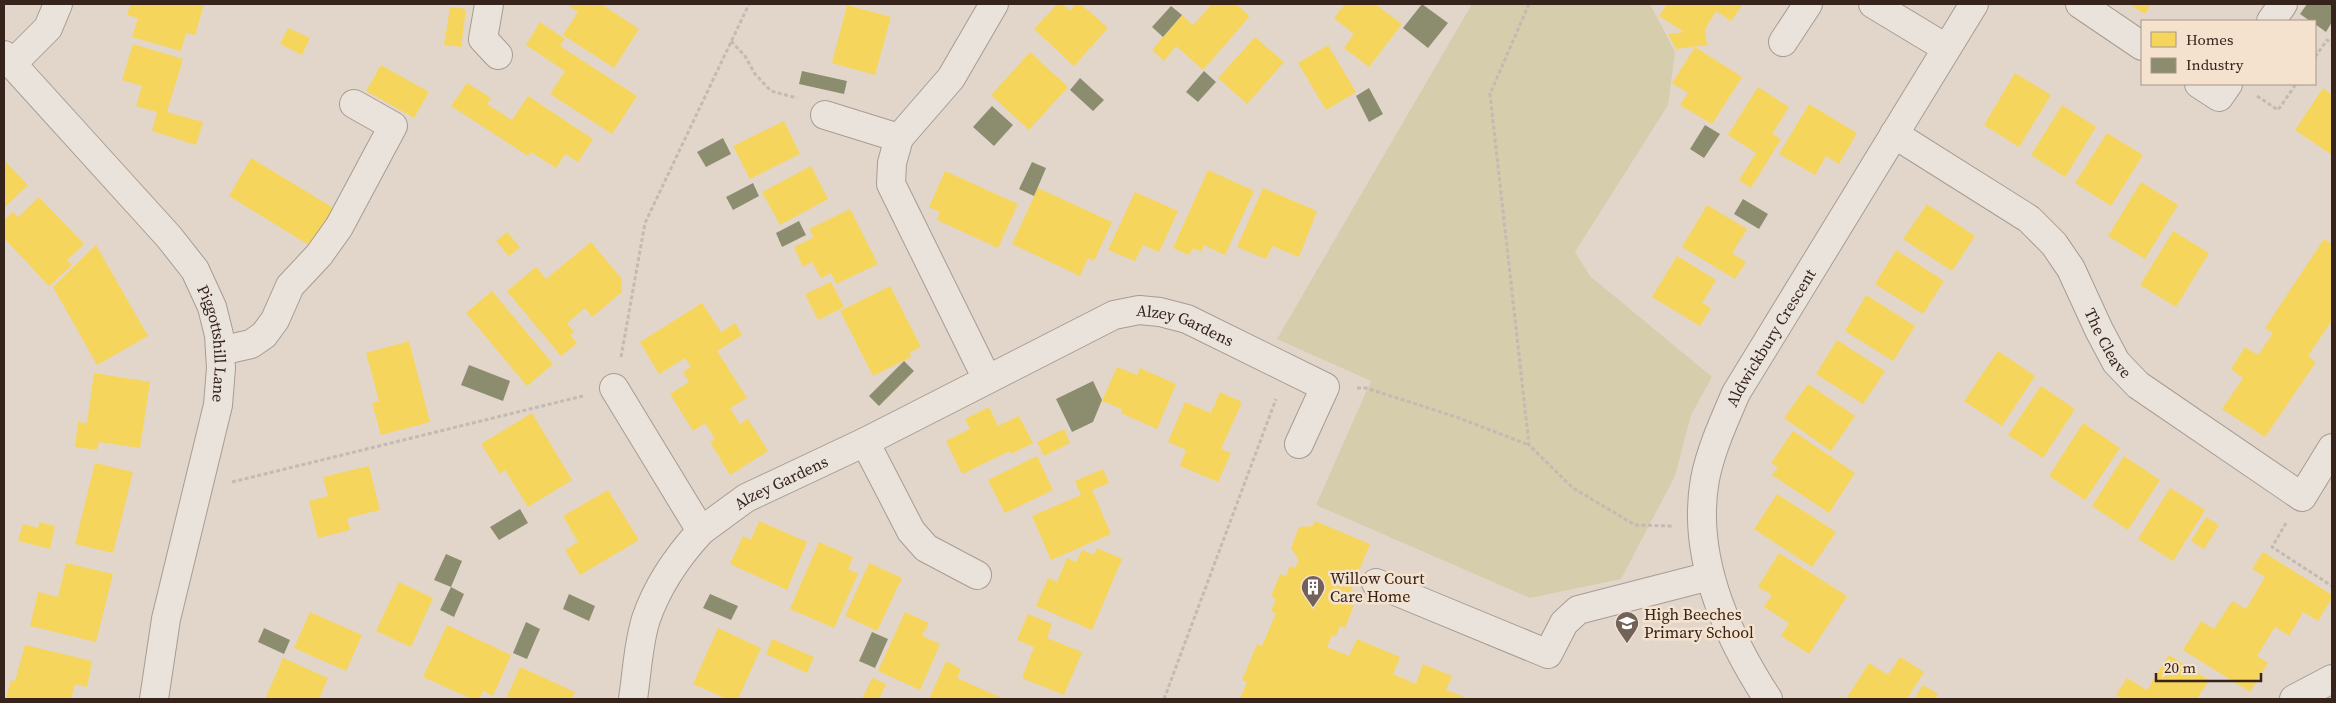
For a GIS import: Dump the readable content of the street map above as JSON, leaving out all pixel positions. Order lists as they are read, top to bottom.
{
  "streets": {
    "street": [
      "Alzey Gardens",
      "Aldwickbury Crescent",
      "The Cleave",
      "Piggottshill Lane"
    ]
  },
  "crossings": [
    ["Aldwickbury Crescent", "The Cleave"]
  ],
  "places": {
    "building": ["Willow Court Care Home"],
    "school or university": ["High Beeches Primary School"]
  },
  "legend": ["Homes", "Industry"],
  "scale_bar": "20 m"
}
